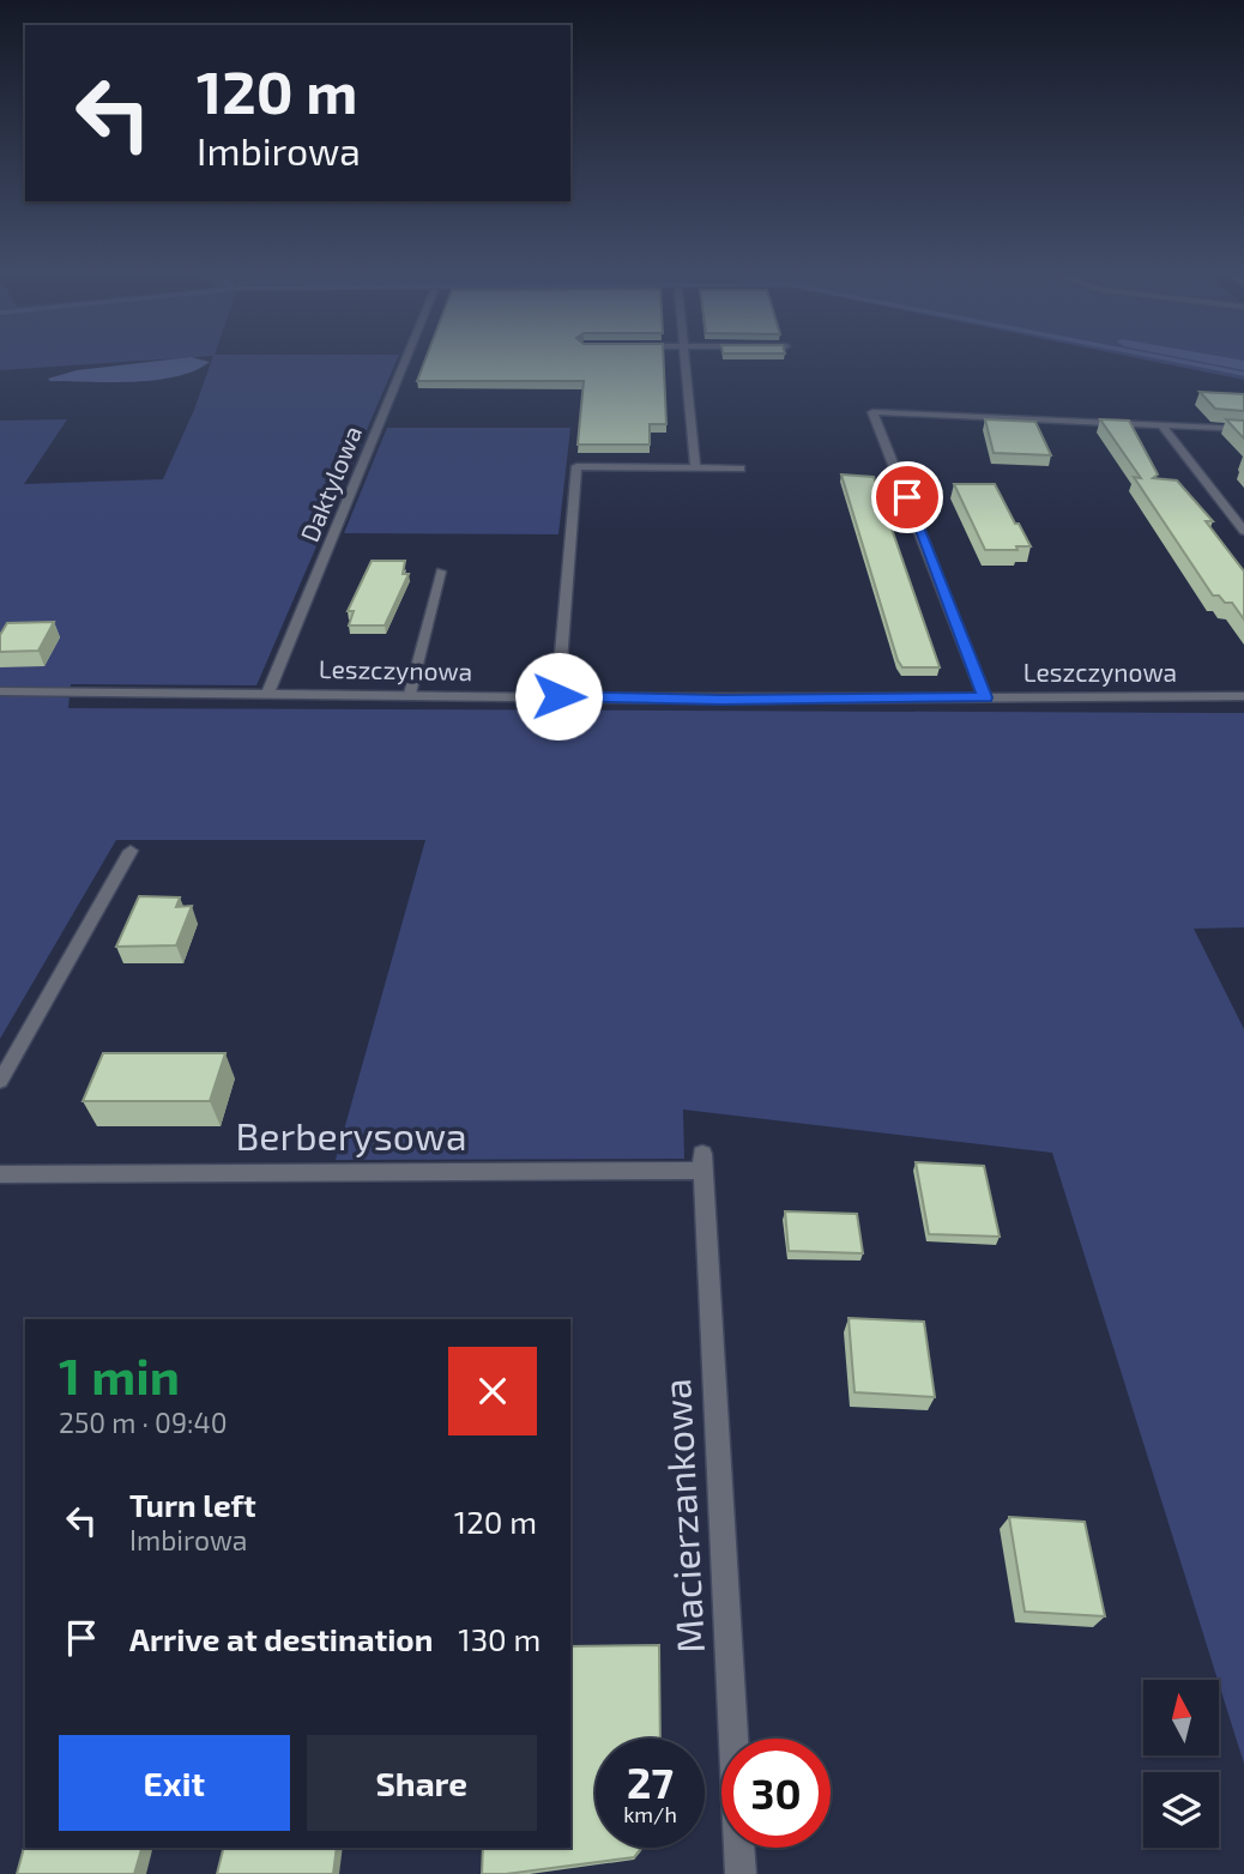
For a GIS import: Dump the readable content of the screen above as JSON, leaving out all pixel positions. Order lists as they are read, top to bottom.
{
  "streets": {
    "street": [
      "Daktylowa",
      "Leszczynowa",
      "Berberysowa",
      "Macierzankowa"
    ]
  },
  "crossings": [
    ["Daktylowa", "Leszczynowa"],
    ["Berberysowa", "Macierzankowa"]
  ],
  "north": "top",
  "page": {
    "turn": ["120 m", "Imbirowa"],
    "heading": ["1 min", "250 m · 09:40"],
    "list": [
      {
        "name": "Turn left",
        "note": "Imbirowa",
        "value": "120 m"
      },
      {
        "name": "Arrive at destination",
        "value": "130 m"
      }
    ],
    "buttons": ["Exit", "Share"],
    "speed": "27 km/h",
    "limit": "30"
  }
}
